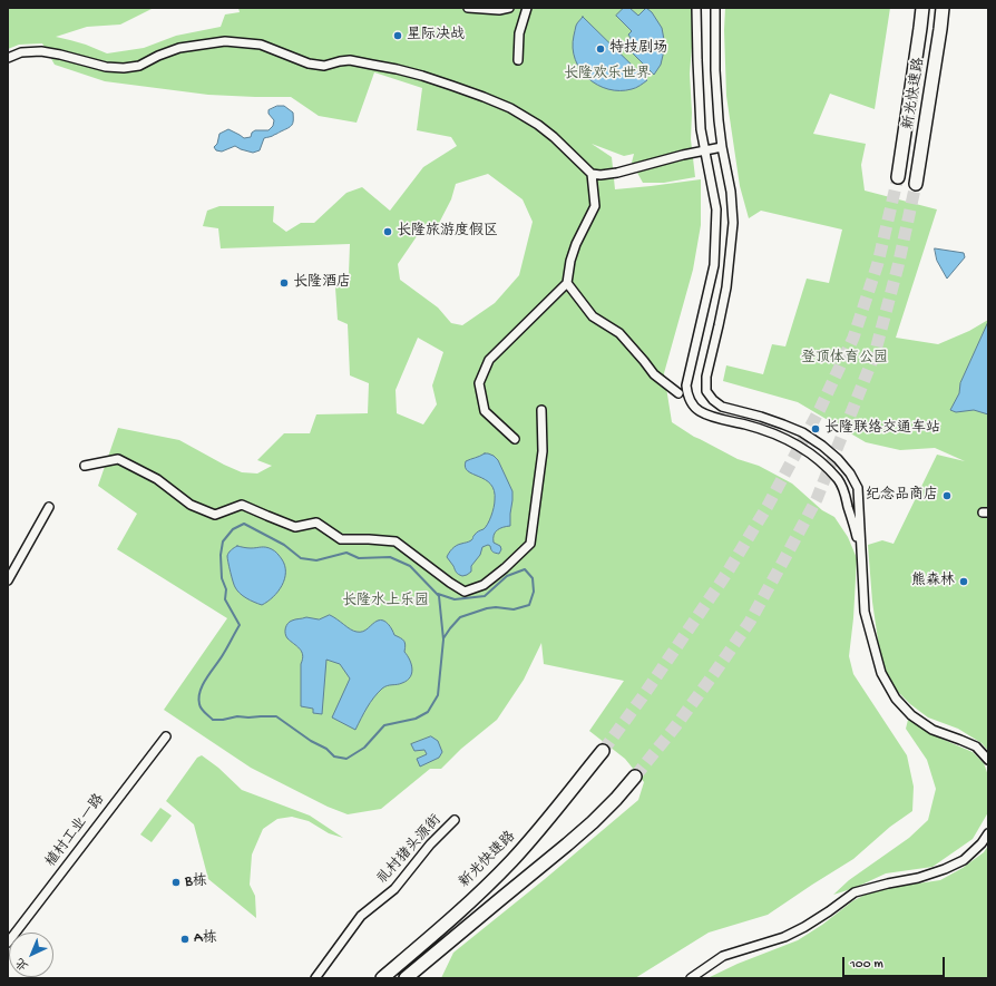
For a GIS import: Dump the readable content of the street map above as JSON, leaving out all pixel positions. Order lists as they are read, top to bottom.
{
  "streets": {
    "highway": ["新光快速路"],
    "street": ["植村工业一路", "礼村猪头源街"]
  },
  "parks": ["长隆欢乐世界", "登顶体育公园", "长隆水上乐园"],
  "places": [
    "星际决战",
    "特技剧场",
    "长隆旅游度假区",
    "长隆酒店",
    "长隆联络交通车站",
    "纪念品商店",
    "熊森林",
    "B栋",
    "A栋"
  ],
  "scale_bar": "100 m",
  "north": "bottom left"
}
